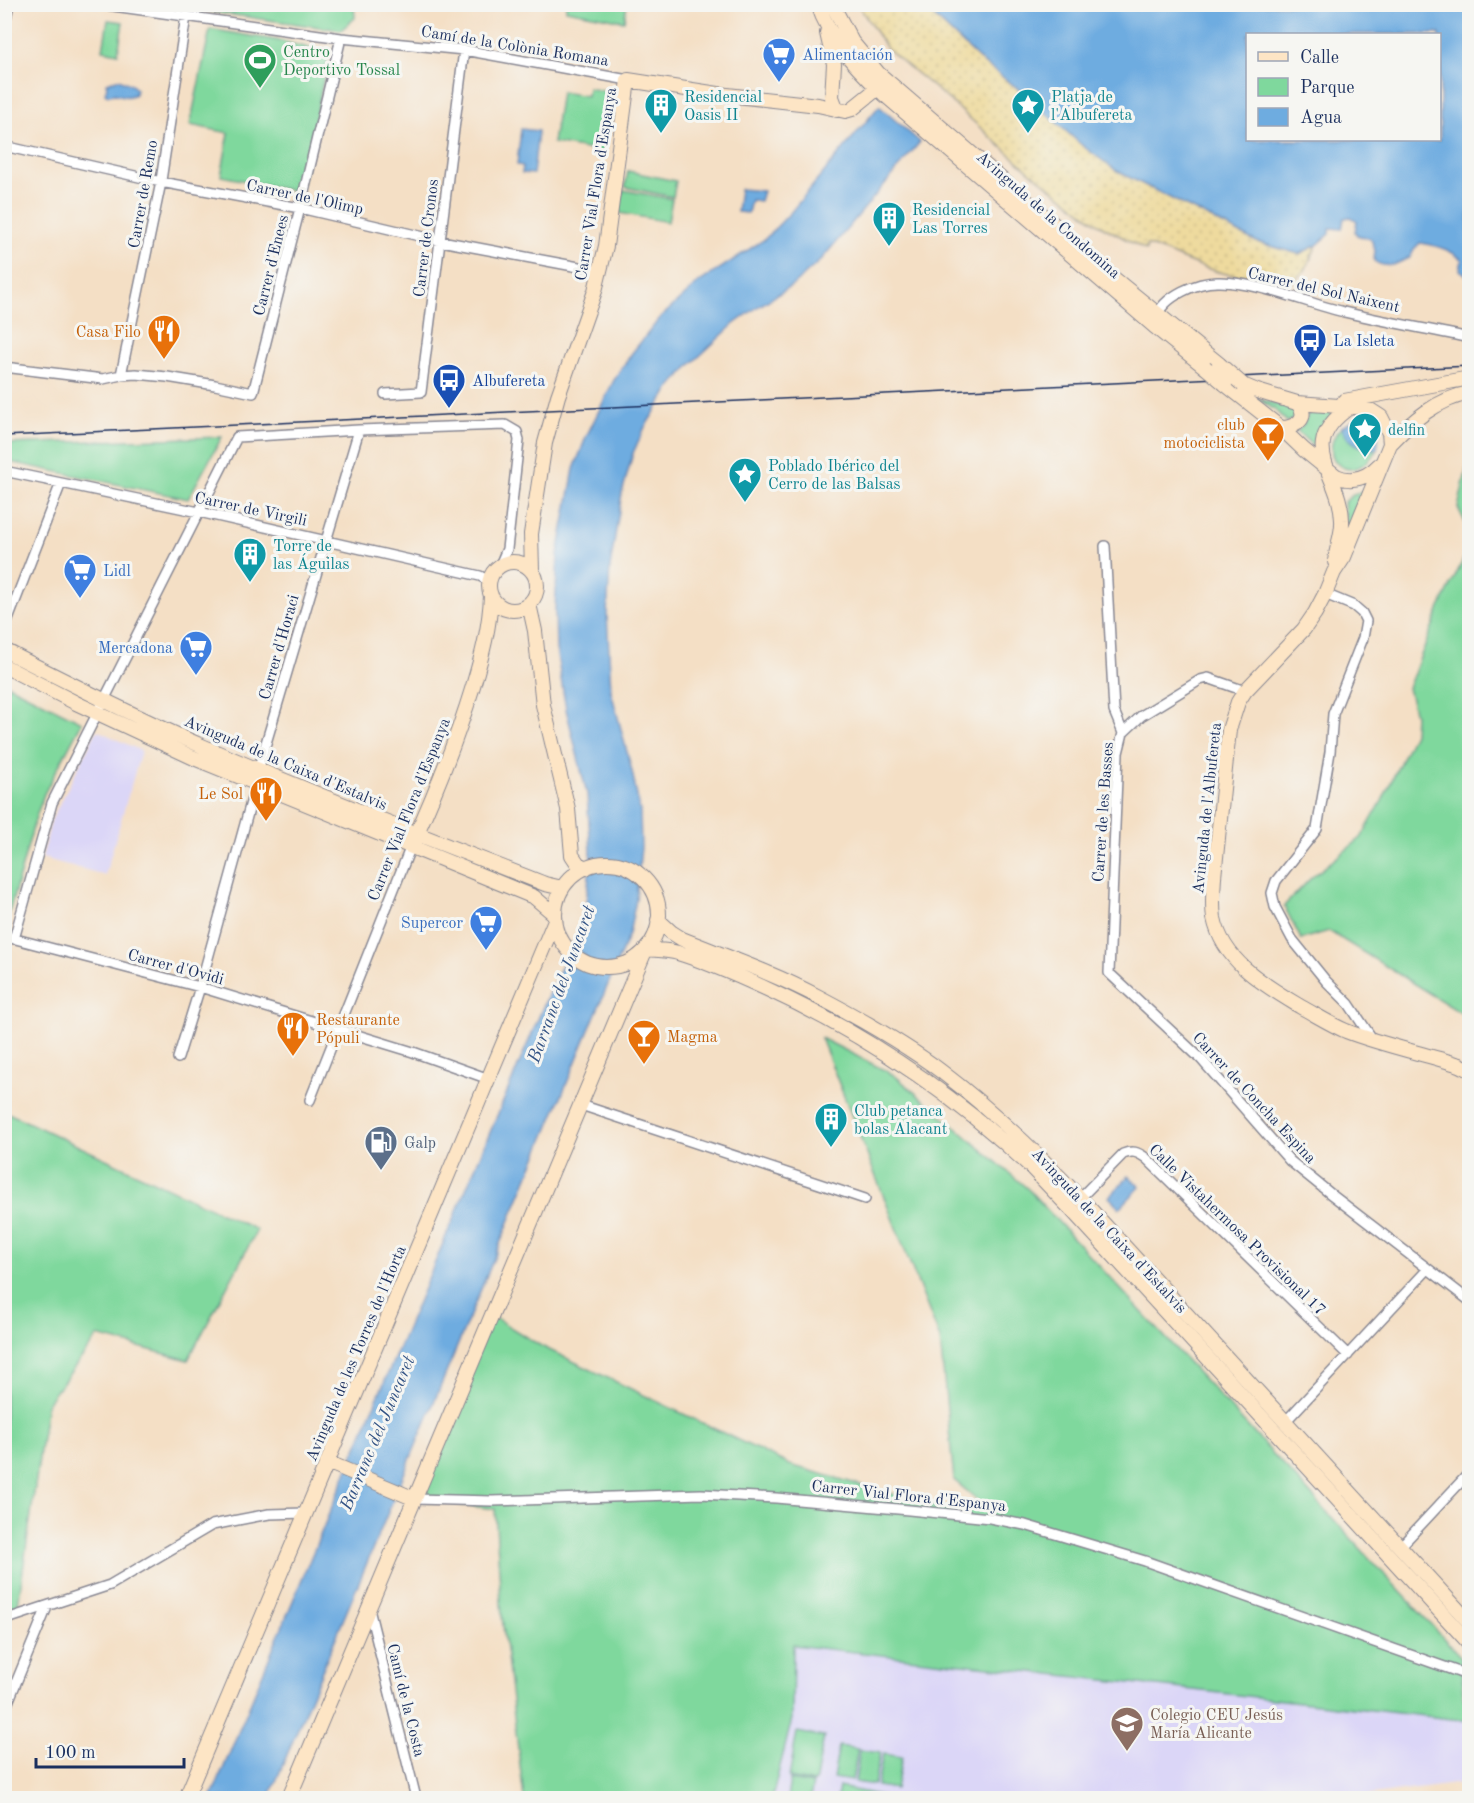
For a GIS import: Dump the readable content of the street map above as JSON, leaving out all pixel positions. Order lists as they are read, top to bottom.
{
  "streets": {
    "main road": [
      "Camí de la Colònia Romana",
      "Carrer Vial Flora d'Espanya",
      "Avinguda de la Condomina",
      "Avinguda de la Caixa d'Estalvis",
      "Avinguda de l'Albufereta",
      "Avinguda de les Torres de l'Horta"
    ],
    "street": [
      "Carrer de Remo",
      "Carrer de l'Olimp",
      "Carrer de Cronos",
      "Carrer d'Enees",
      "Carrer del Sol Naixent",
      "Carrer de Virgili",
      "Carrer d'Horaci",
      "Carrer de les Basses",
      "Carrer d'Ovidi",
      "Carrer de Concha Espina",
      "Calle Vistahermosa Provisional 17",
      "Camí de la Costa"
    ]
  },
  "crossings": [
    ["Camí de la Colònia Romana", "Carrer Vial Flora d'Espanya"],
    ["Camí de la Colònia Romana", "Carrer de Remo"],
    ["Camí de la Colònia Romana", "Carrer de Cronos"],
    ["Camí de la Colònia Romana", "Carrer d'Enees"],
    ["Carrer Vial Flora d'Espanya", "Carrer de l'Olimp"],
    ["Carrer Vial Flora d'Espanya", "Carrer de Virgili"],
    ["Carrer Vial Flora d'Espanya", "Avinguda de la Caixa d'Estalvis"],
    ["Carrer Vial Flora d'Espanya", "Carrer d'Ovidi"],
    ["Carrer Vial Flora d'Espanya", "Avinguda de les Torres de l'Horta"],
    ["Carrer de Remo", "Carrer de l'Olimp"],
    ["Carrer de Remo", "Carrer d'Enees"],
    ["Carrer de l'Olimp", "Carrer de Cronos"],
    ["Carrer de l'Olimp", "Carrer d'Enees"],
    ["Avinguda de la Condomina", "Carrer del Sol Naixent"],
    ["Avinguda de la Condomina", "Avinguda de l'Albufereta"],
    ["Carrer de Virgili", "Carrer d'Horaci"],
    ["Carrer d'Horaci", "Avinguda de la Caixa d'Estalvis"],
    ["Avinguda de la Caixa d'Estalvis", "Calle Vistahermosa Provisional 17"],
    ["Avinguda de la Caixa d'Estalvis", "Avinguda de les Torres de l'Horta"],
    ["Carrer de les Basses", "Carrer de Concha Espina"]
  ],
  "water": ["Barranc del Juncaret"],
  "places": {
    "supermarket": [
      "Alimentación",
      "Lidl",
      "Mercadona",
      "Supercor"
    ],
    "sports": ["Centro Deportivo Tossal"],
    "building": [
      "Residencial Oasis II",
      "Residencial Las Torres",
      "Torre de las Águilas",
      "Club petanca bolas Alacant"
    ],
    "place": ["Platja de l'Albufereta", "delfin", "Poblado Ibérico del Cerro de las Balsas"],
    "restaurant": ["Casa Filo", "Le Sol", "Restaurante Pópuli"],
    "bus stop": ["La Isleta", "Albufereta"],
    "bar": ["club motociclista", "Magma"],
    "fuel station": ["Galp"],
    "school or university": ["Colegio CEU Jesús María Alicante"]
  },
  "legend": ["Calle", "Parque", "Agua"],
  "scale_bar": "100 m"
}
